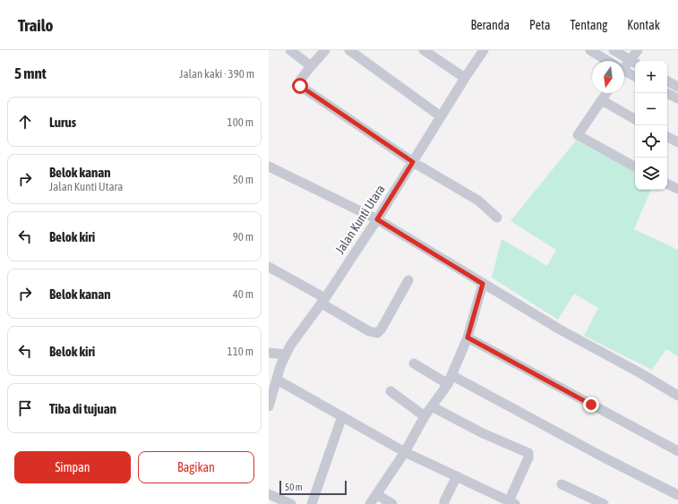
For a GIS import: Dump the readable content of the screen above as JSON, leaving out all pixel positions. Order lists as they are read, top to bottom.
{
  "streets": {
    "street": ["Jalan Kunti Utara"]
  },
  "scale_bar": "50 m",
  "north": "bottom",
  "page": {
    "header": "Trailo",
    "nav": [
      "Beranda",
      "Peta",
      "Tentang",
      "Kontak"
    ],
    "heading": ["5 mnt", "Jalan kaki · 390 m"],
    "map_buttons": ["+", "−"],
    "list": [
      ["Lurus", "100 m"],
      ["Belok kanan", "Jalan Kunti Utara", "50 m"],
      ["Belok kiri", "90 m"],
      ["Belok kanan", "40 m"],
      ["Belok kiri", "110 m"],
      "Tiba di tujuan"
    ],
    "buttons": ["Simpan", "Bagikan"],
    "scale": "50 m"
  }
}
